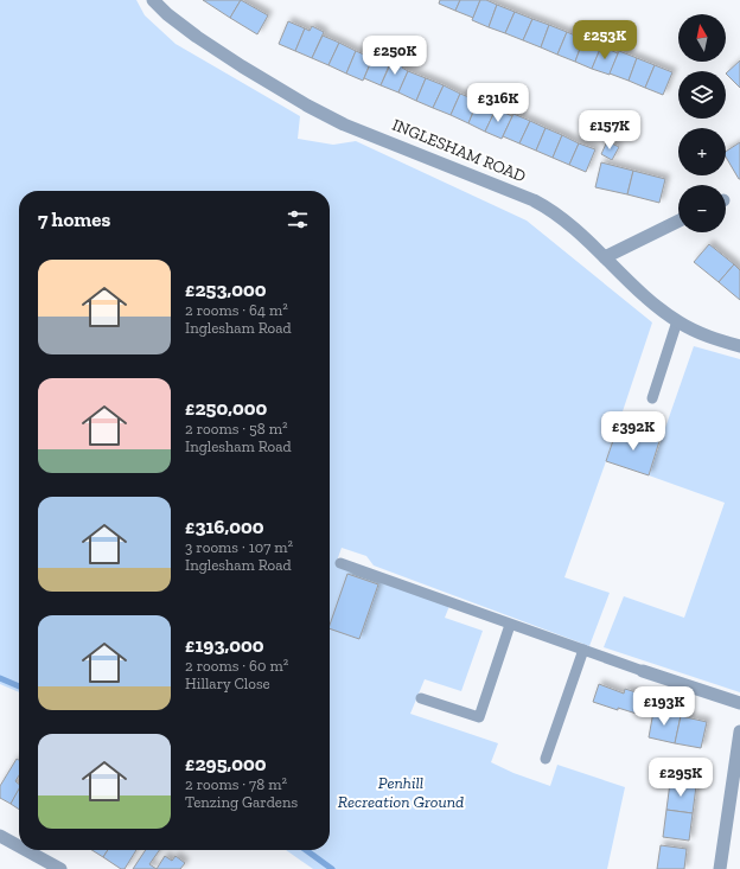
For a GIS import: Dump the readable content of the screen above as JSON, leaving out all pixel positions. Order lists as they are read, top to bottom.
{
  "streets": {
    "street": ["INGLESHAM ROAD"]
  },
  "parks": ["Penhill Recreation Ground"],
  "north": "top",
  "page": {
    "map_buttons": ["+", "−"],
    "price": [
      "£253K",
      "£250K",
      "£316K",
      "£157K",
      "£392K",
      "£193K",
      "£295K"
    ],
    "heading": "7 homes",
    "list": [
      {
        "name": "£253,000",
        "note": "2 rooms · 64 m² · Inglesham Road"
      },
      {
        "name": "£250,000",
        "note": "2 rooms · 58 m² · Inglesham Road"
      },
      {
        "name": "£316,000",
        "note": "3 rooms · 107 m² · Inglesham Road"
      },
      {
        "name": "£193,000",
        "note": "2 rooms · 60 m² · Hillary Close"
      },
      {
        "name": "£295,000",
        "note": "2 rooms · 78 m² · Tenzing Gardens"
      }
    ]
  }
}
